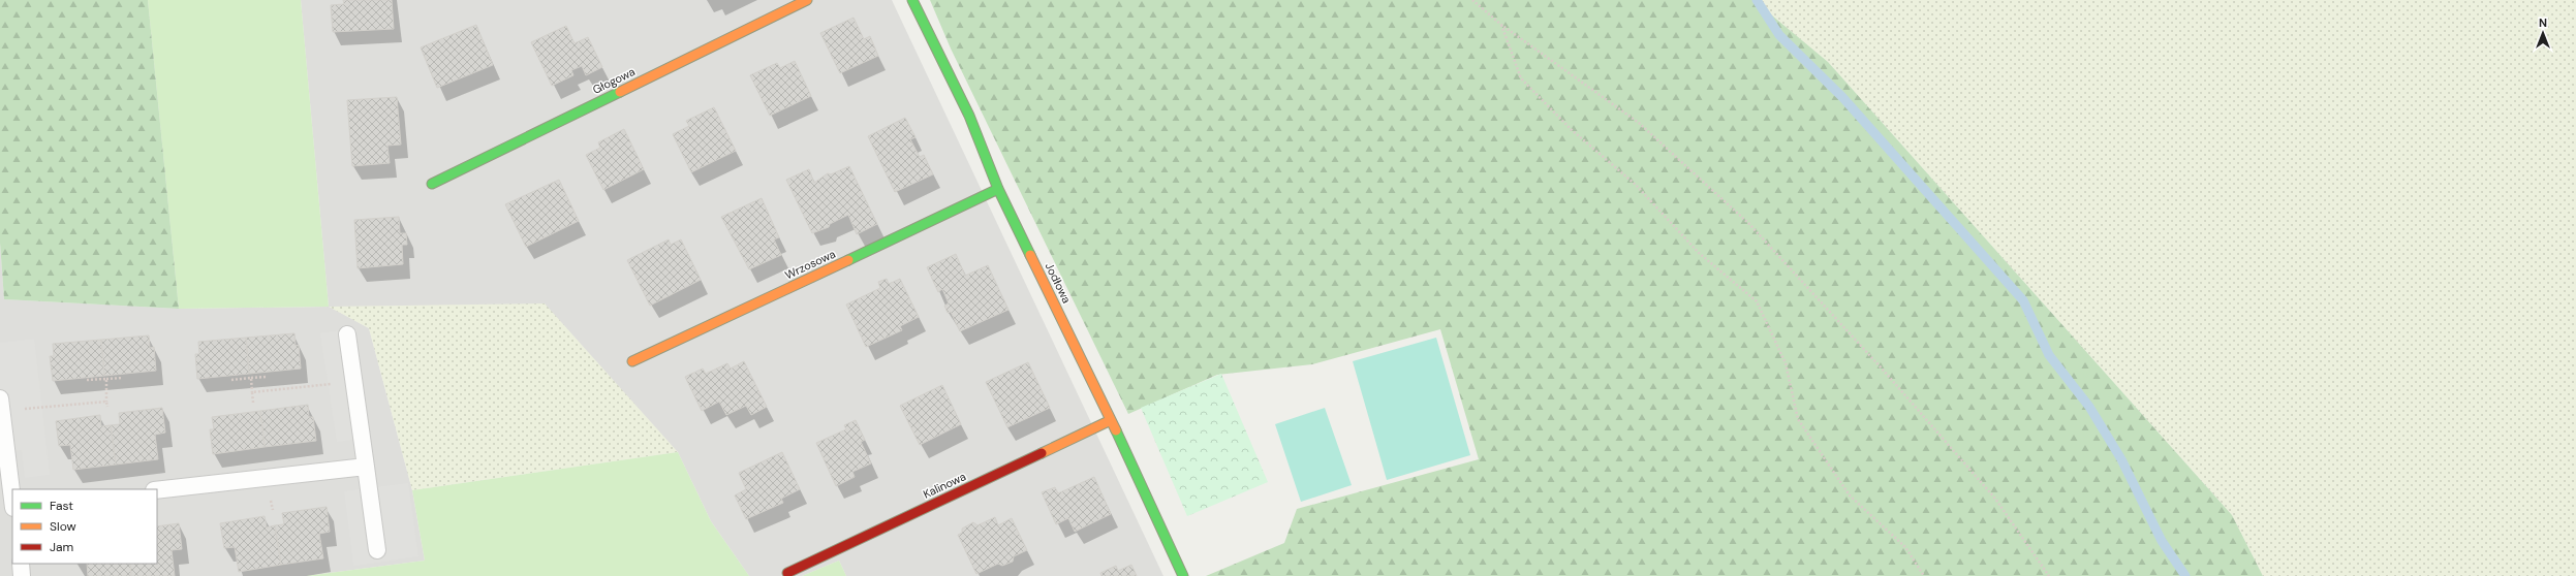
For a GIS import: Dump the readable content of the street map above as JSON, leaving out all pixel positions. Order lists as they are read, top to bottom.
{
  "streets": {
    "street": [
      "Głogowa",
      "Wrzosowa",
      "Jodłowa",
      "Kalinowa"
    ]
  },
  "crossings": [
    ["Wrzosowa", "Jodłowa"],
    ["Jodłowa", "Kalinowa"]
  ],
  "legend": ["Fast", "Slow", "Jam"],
  "north": "top"
}
